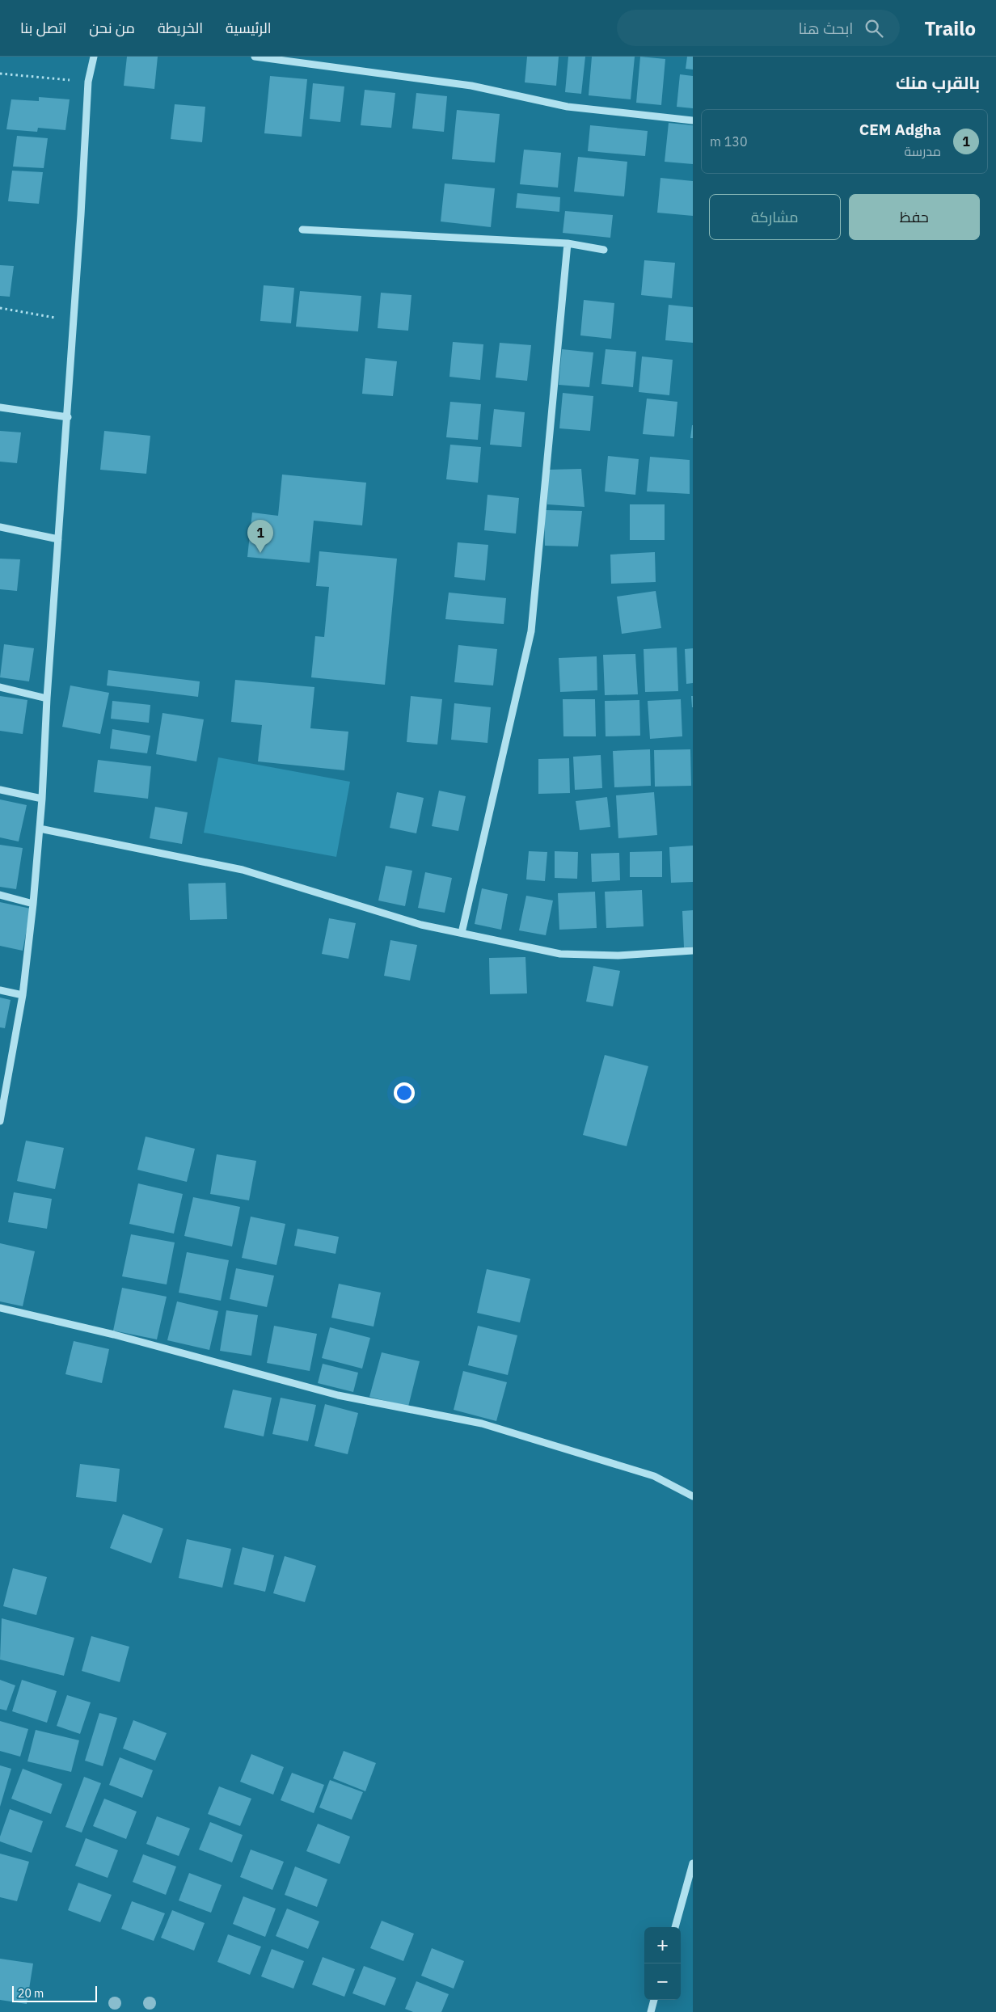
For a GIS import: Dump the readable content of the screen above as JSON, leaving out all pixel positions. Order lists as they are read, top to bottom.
{
  "scale_bar": "20 m",
  "page": {
    "header": "Trailo",
    "search": "ابحث هنا",
    "nav": [
      "الرئيسية",
      "الخريطة",
      "من نحن",
      "اتصل بنا"
    ],
    "heading": "بالقرب منك",
    "list": [
      {
        "mark": "1",
        "name": "CEM Adgha",
        "note": "مدرسة",
        "value": "130 m"
      }
    ],
    "buttons": ["حفظ", "مشاركة"],
    "pins": "1",
    "map_buttons": ["+", "−"],
    "scale": "20 m"
  }
}
